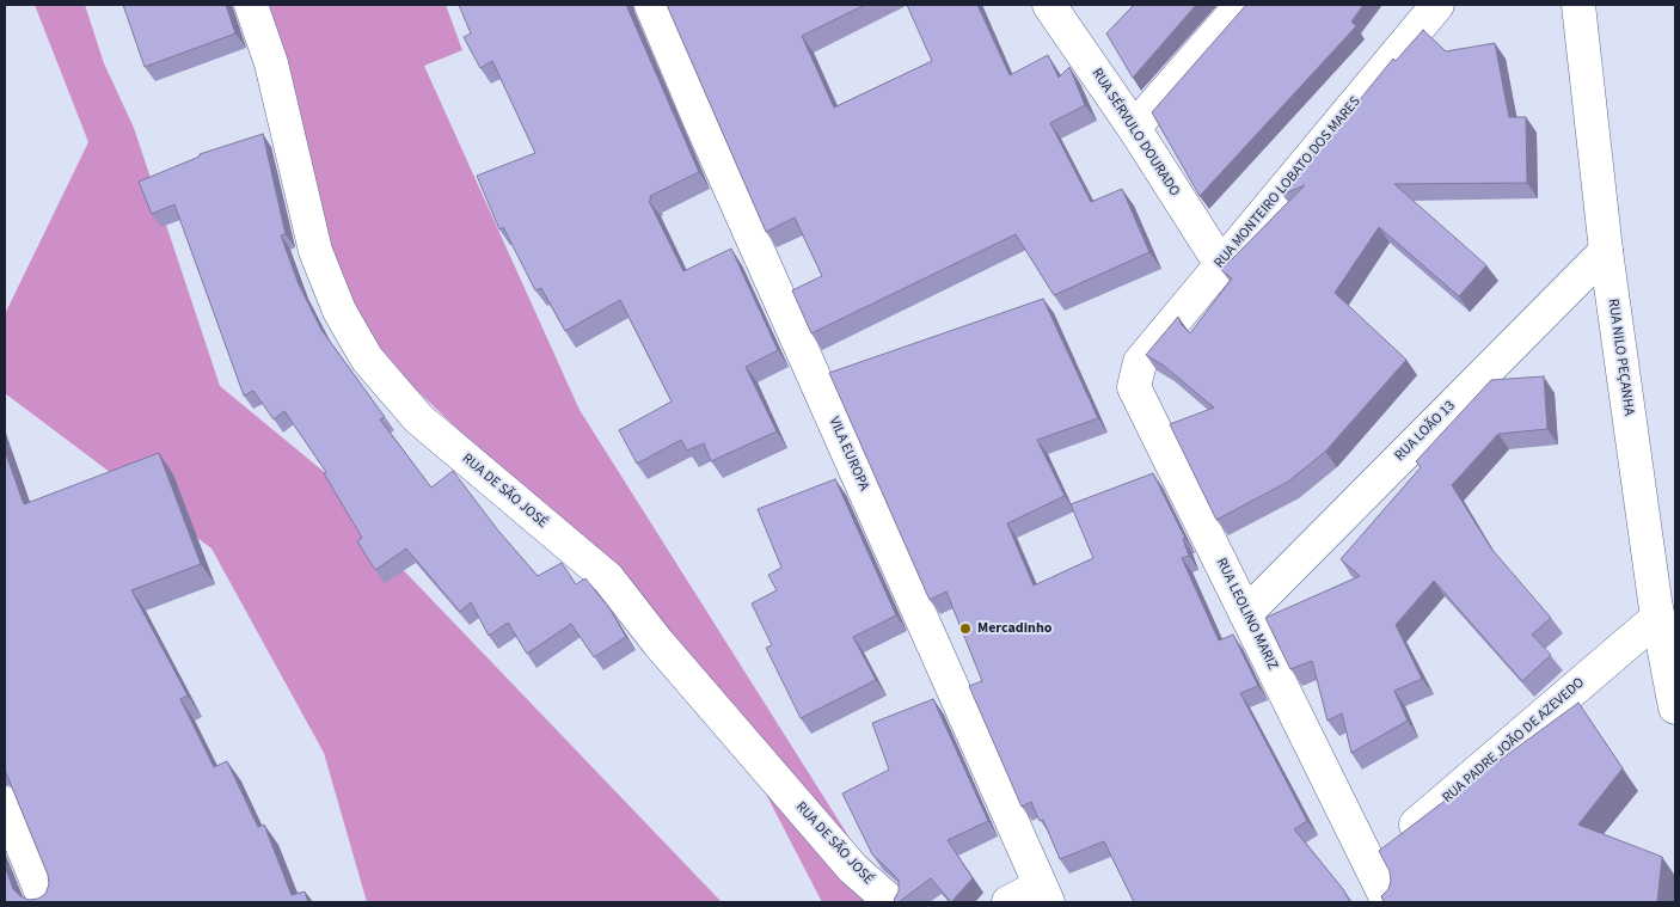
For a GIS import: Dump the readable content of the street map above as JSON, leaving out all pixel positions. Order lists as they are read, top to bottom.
{
  "streets": {
    "street": [
      "RUA SÉRVULO DOURADO",
      "RUA MONTEIRO LOBATO DOS MARES",
      "RUA NILO PEÇANHA",
      "RUA LOÃO 13",
      "VILA EUROPA",
      "RUA DE SÃO JOSÉ",
      "RUA LEOLINO MARIZ",
      "RUA PADRE JOÃO DE AZEVEDO"
    ]
  },
  "crossings": [
    ["RUA SÉRVULO DOURADO", "RUA MONTEIRO LOBATO DOS MARES"],
    ["RUA MONTEIRO LOBATO DOS MARES", "RUA LEOLINO MARIZ"],
    ["RUA NILO PEÇANHA", "RUA LOÃO 13"],
    ["RUA NILO PEÇANHA", "RUA PADRE JOÃO DE AZEVEDO"],
    ["RUA LOÃO 13", "RUA LEOLINO MARIZ"],
    ["RUA LEOLINO MARIZ", "RUA PADRE JOÃO DE AZEVEDO"]
  ],
  "places": ["Mercadinho"]
}
